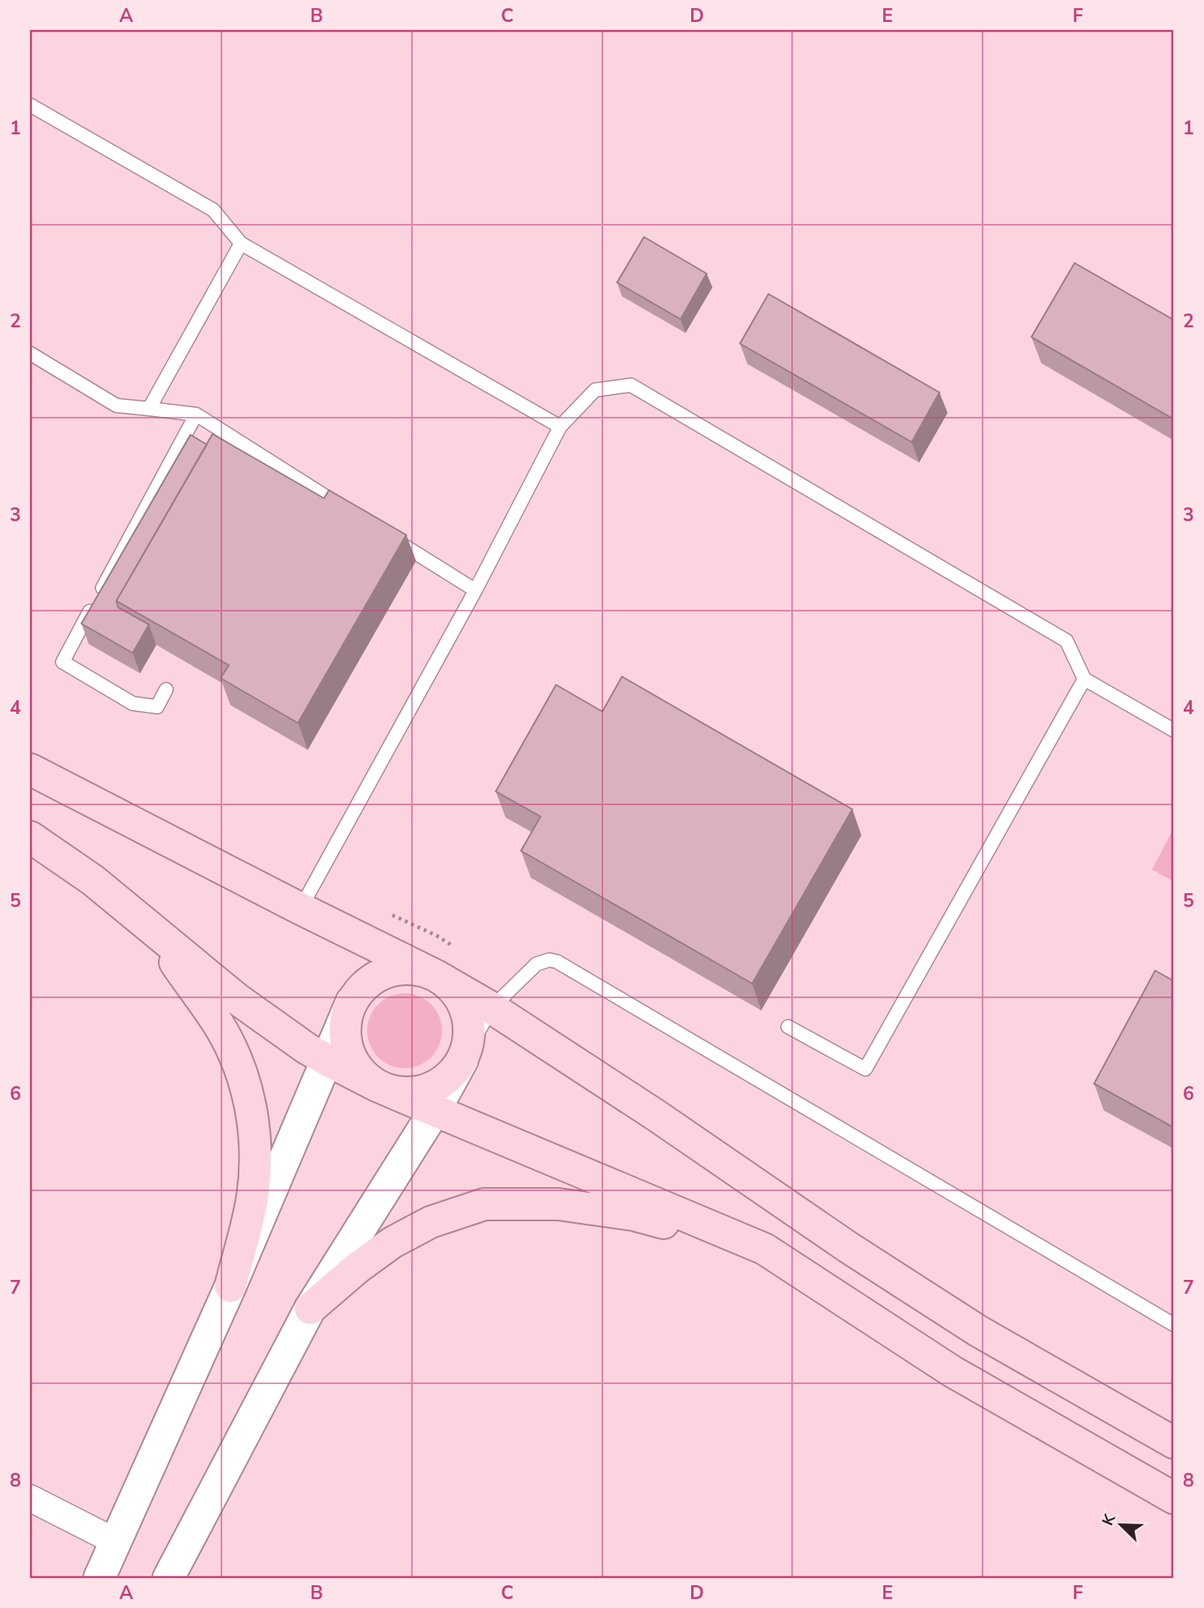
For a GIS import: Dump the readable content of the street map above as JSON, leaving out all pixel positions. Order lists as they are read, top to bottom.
{
  "north": "top left",
  "grid": {
    "columns": [
      "A",
      "B",
      "C",
      "D",
      "E",
      "F"
    ],
    "rows": [
      "1",
      "2",
      "3",
      "4",
      "5",
      "6",
      "7",
      "8"
    ]
  }
}
